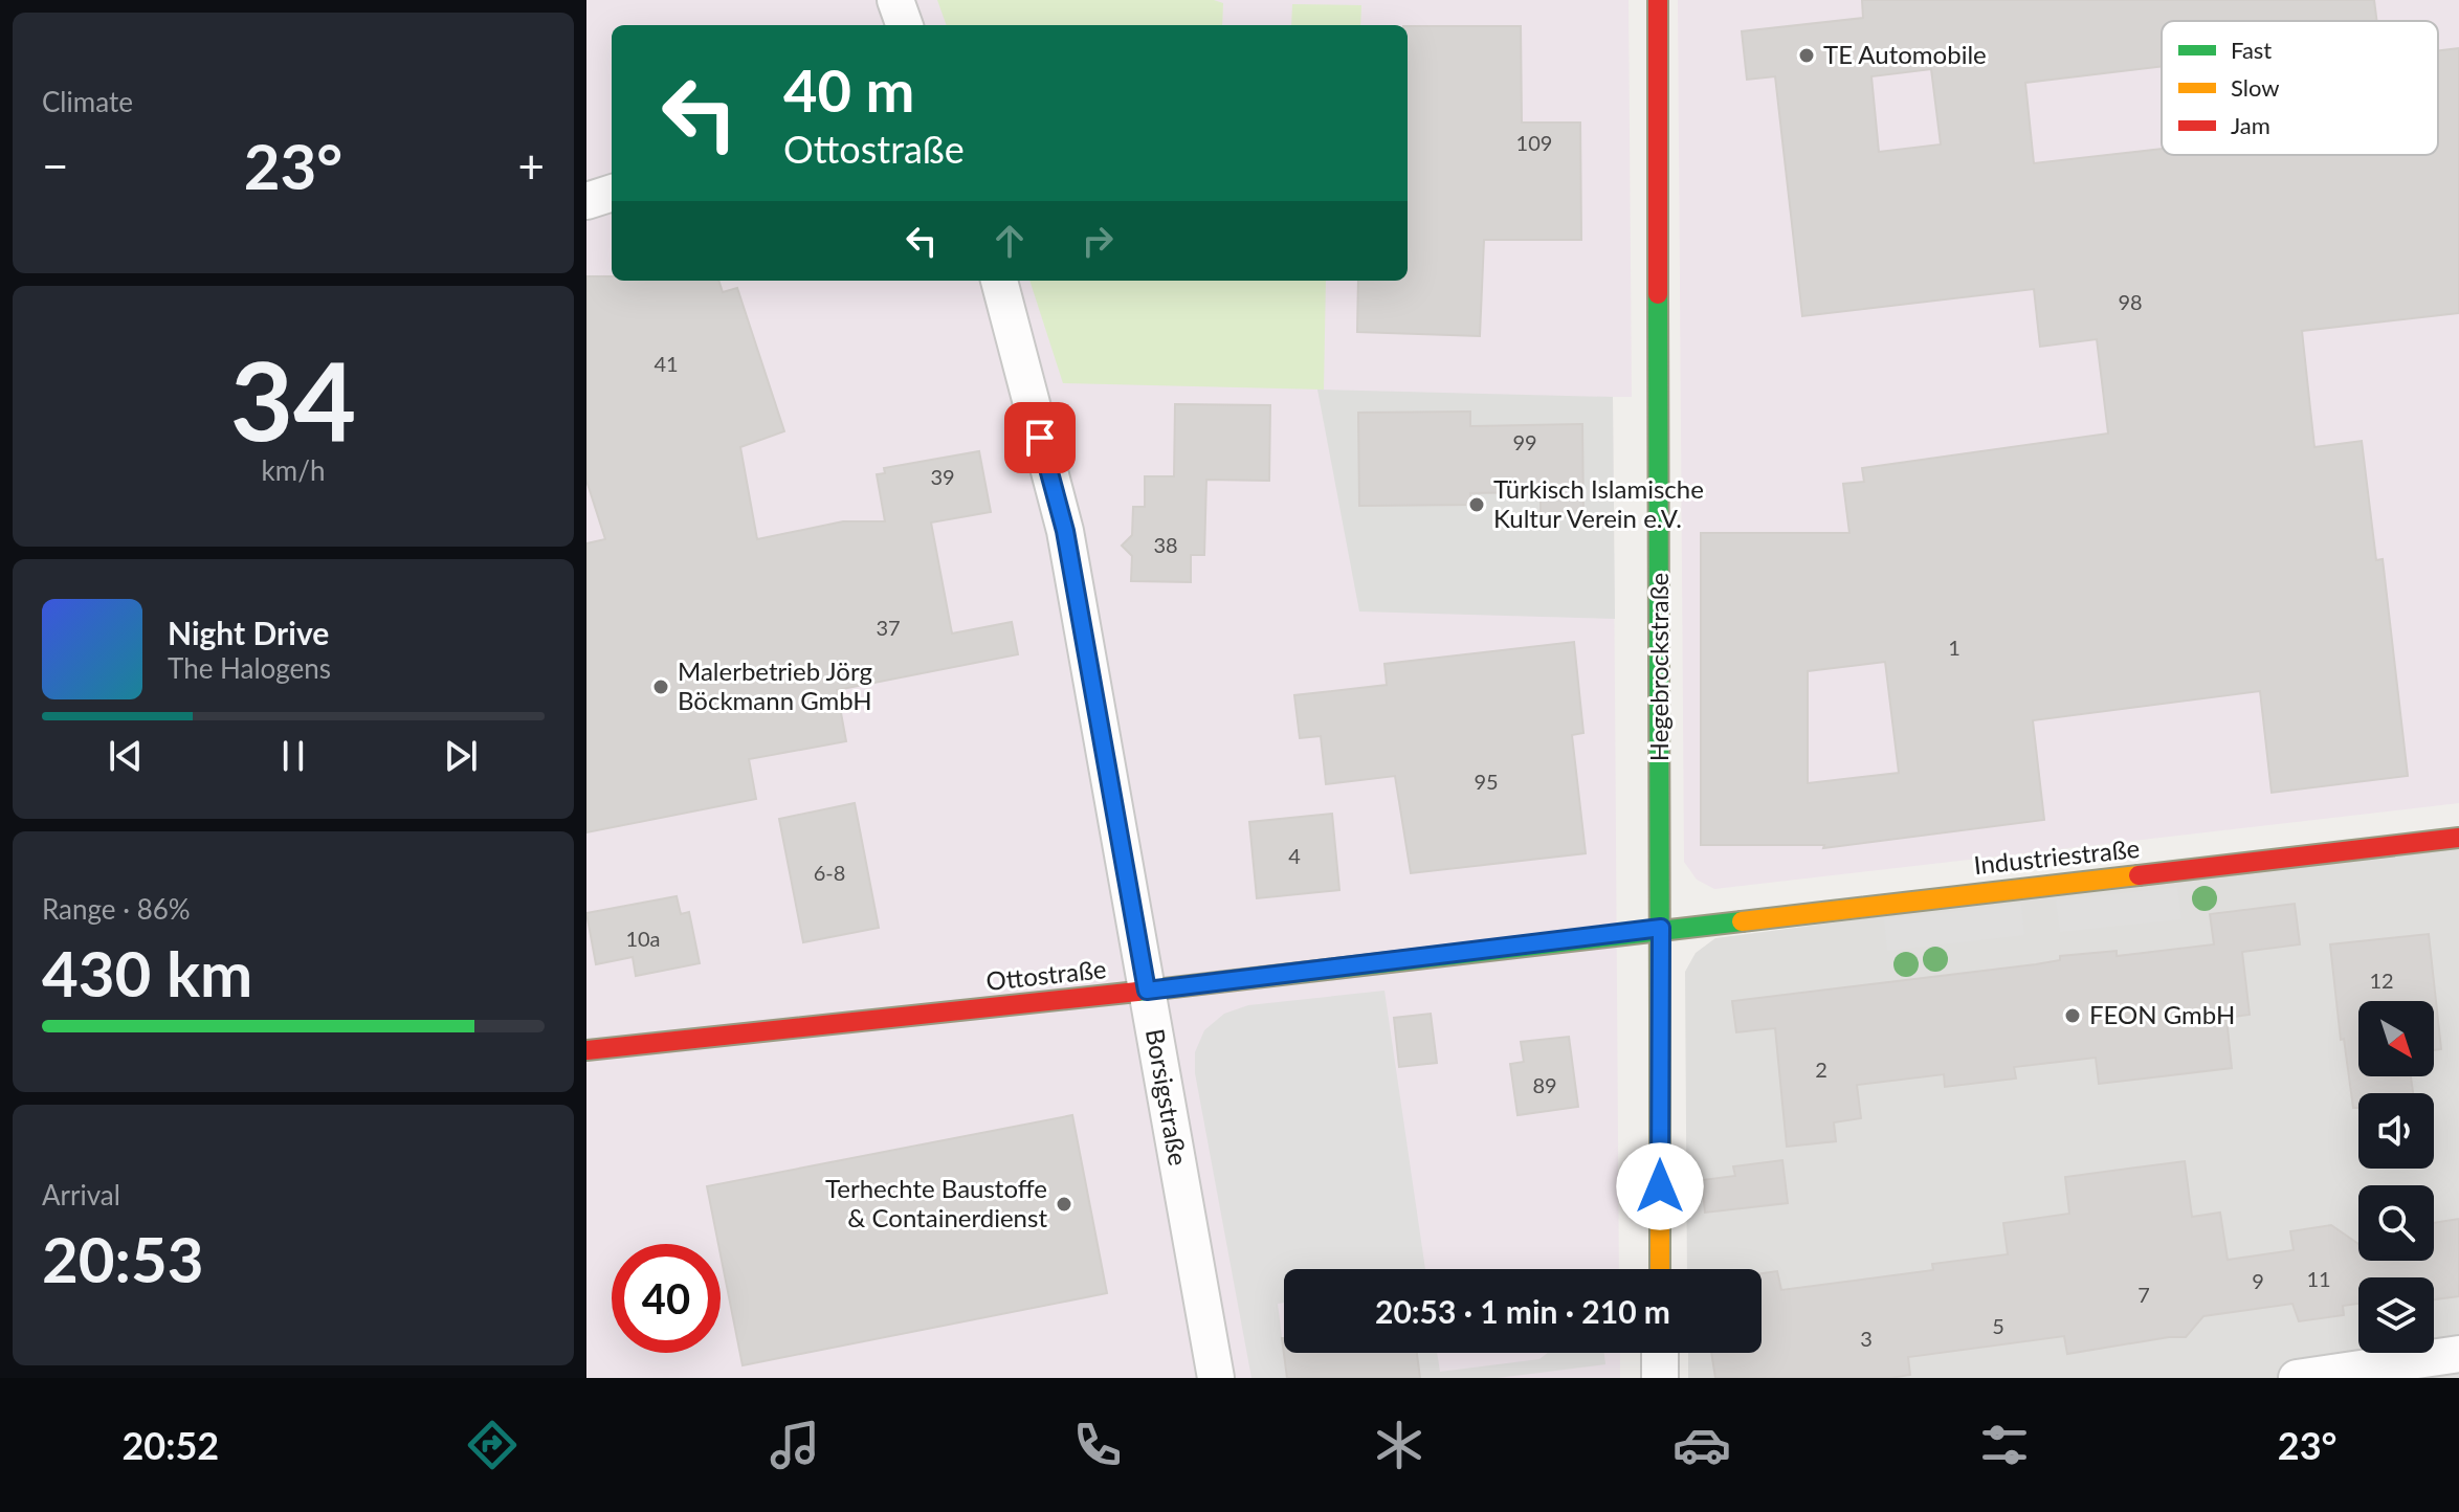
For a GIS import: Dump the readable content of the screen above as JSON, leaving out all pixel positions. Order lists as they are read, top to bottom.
{
  "streets": {
    "street": [
      "Hegebrockstraße",
      "Industriestraße",
      "Ottostraße",
      "Borsigstraße"
    ]
  },
  "crossings": [
    ["Hegebrockstraße", "Industriestraße"],
    ["Hegebrockstraße", "Ottostraße"],
    ["Industriestraße", "Ottostraße"],
    ["Ottostraße", "Borsigstraße"]
  ],
  "places": [
    "TE Automobile",
    "Türkisch Islamische Kultur Verein e.V.",
    "Malerbetrieb Jörg Böckmann GmbH",
    "FEON GmbH",
    "Terhechte Baustoffe & Containerdienst"
  ],
  "house_numbers": [
    "109",
    "98",
    "41",
    "99",
    "39",
    "38",
    "37",
    "1",
    "95",
    "4",
    "6-8",
    "10a",
    "12",
    "2",
    "89",
    "11",
    "9",
    "7",
    "5",
    "3"
  ],
  "legend": ["Fast", "Slow", "Jam"],
  "north": "bottom right",
  "page": {
    "tile": [
      "Climate",
      ["34", "km/h"],
      ["Range · 86%", "430 km"],
      ["Arrival", "20:53"]
    ],
    "turn": ["40 m", "Ottostraße"],
    "heat": ["−", "23°", "+"],
    "song": ["Night Drive", "The Halogens"],
    "limit": "40",
    "trip": "20:53 · 1 min · 210 m",
    "tabs": ["20:52", "23°"]
  }
}
